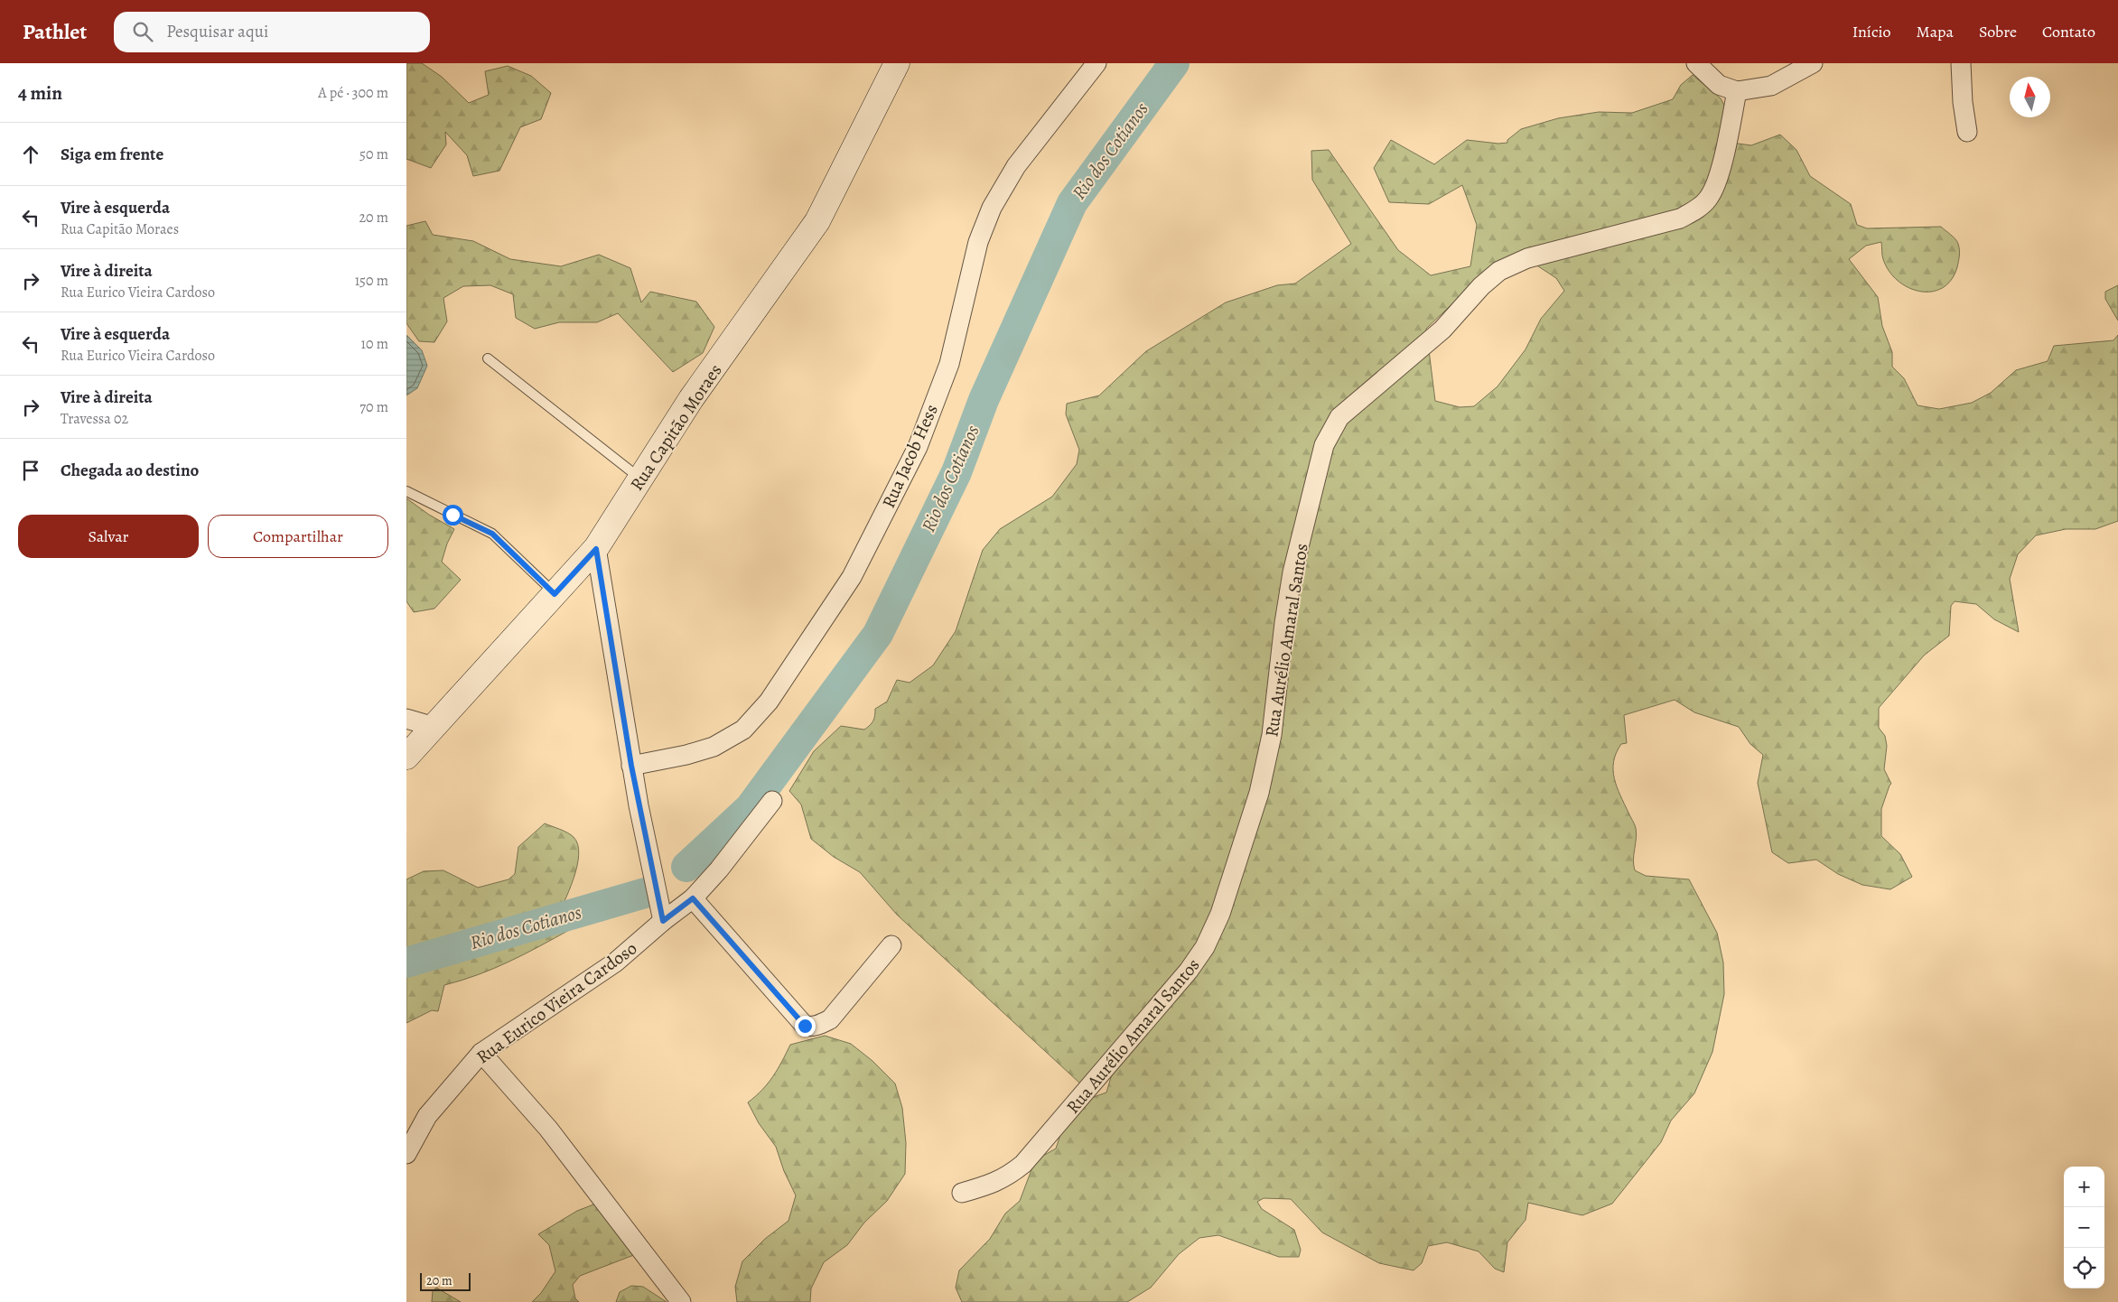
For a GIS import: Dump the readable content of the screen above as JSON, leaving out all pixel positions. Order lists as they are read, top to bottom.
{
  "streets": {
    "street": [
      "Rua Capitão Moraes",
      "Rua Jacob Hess",
      "Rua Aurélio Amaral Santos",
      "Rua Eurico Vieira Cardoso"
    ]
  },
  "water": ["Rio dos Cotianos"],
  "scale_bar": "20 m",
  "north": "top",
  "page": {
    "header": "Pathlet",
    "search": "Pesquisar aqui",
    "nav": [
      "Início",
      "Mapa",
      "Sobre",
      "Contato"
    ],
    "heading": ["4 min", "A pé · 300 m"],
    "list": [
      ["Siga em frente", "50 m"],
      ["Vire à esquerda", "Rua Capitão Moraes", "20 m"],
      ["Vire à direita", "Rua Eurico Vieira Cardoso", "150 m"],
      ["Vire à esquerda", "Rua Eurico Vieira Cardoso", "10 m"],
      ["Vire à direita", "Travessa 02", "70 m"],
      "Chegada ao destino"
    ],
    "buttons": ["Salvar", "Compartilhar"],
    "map_buttons": ["+", "−"],
    "scale": "20 m"
  }
}
